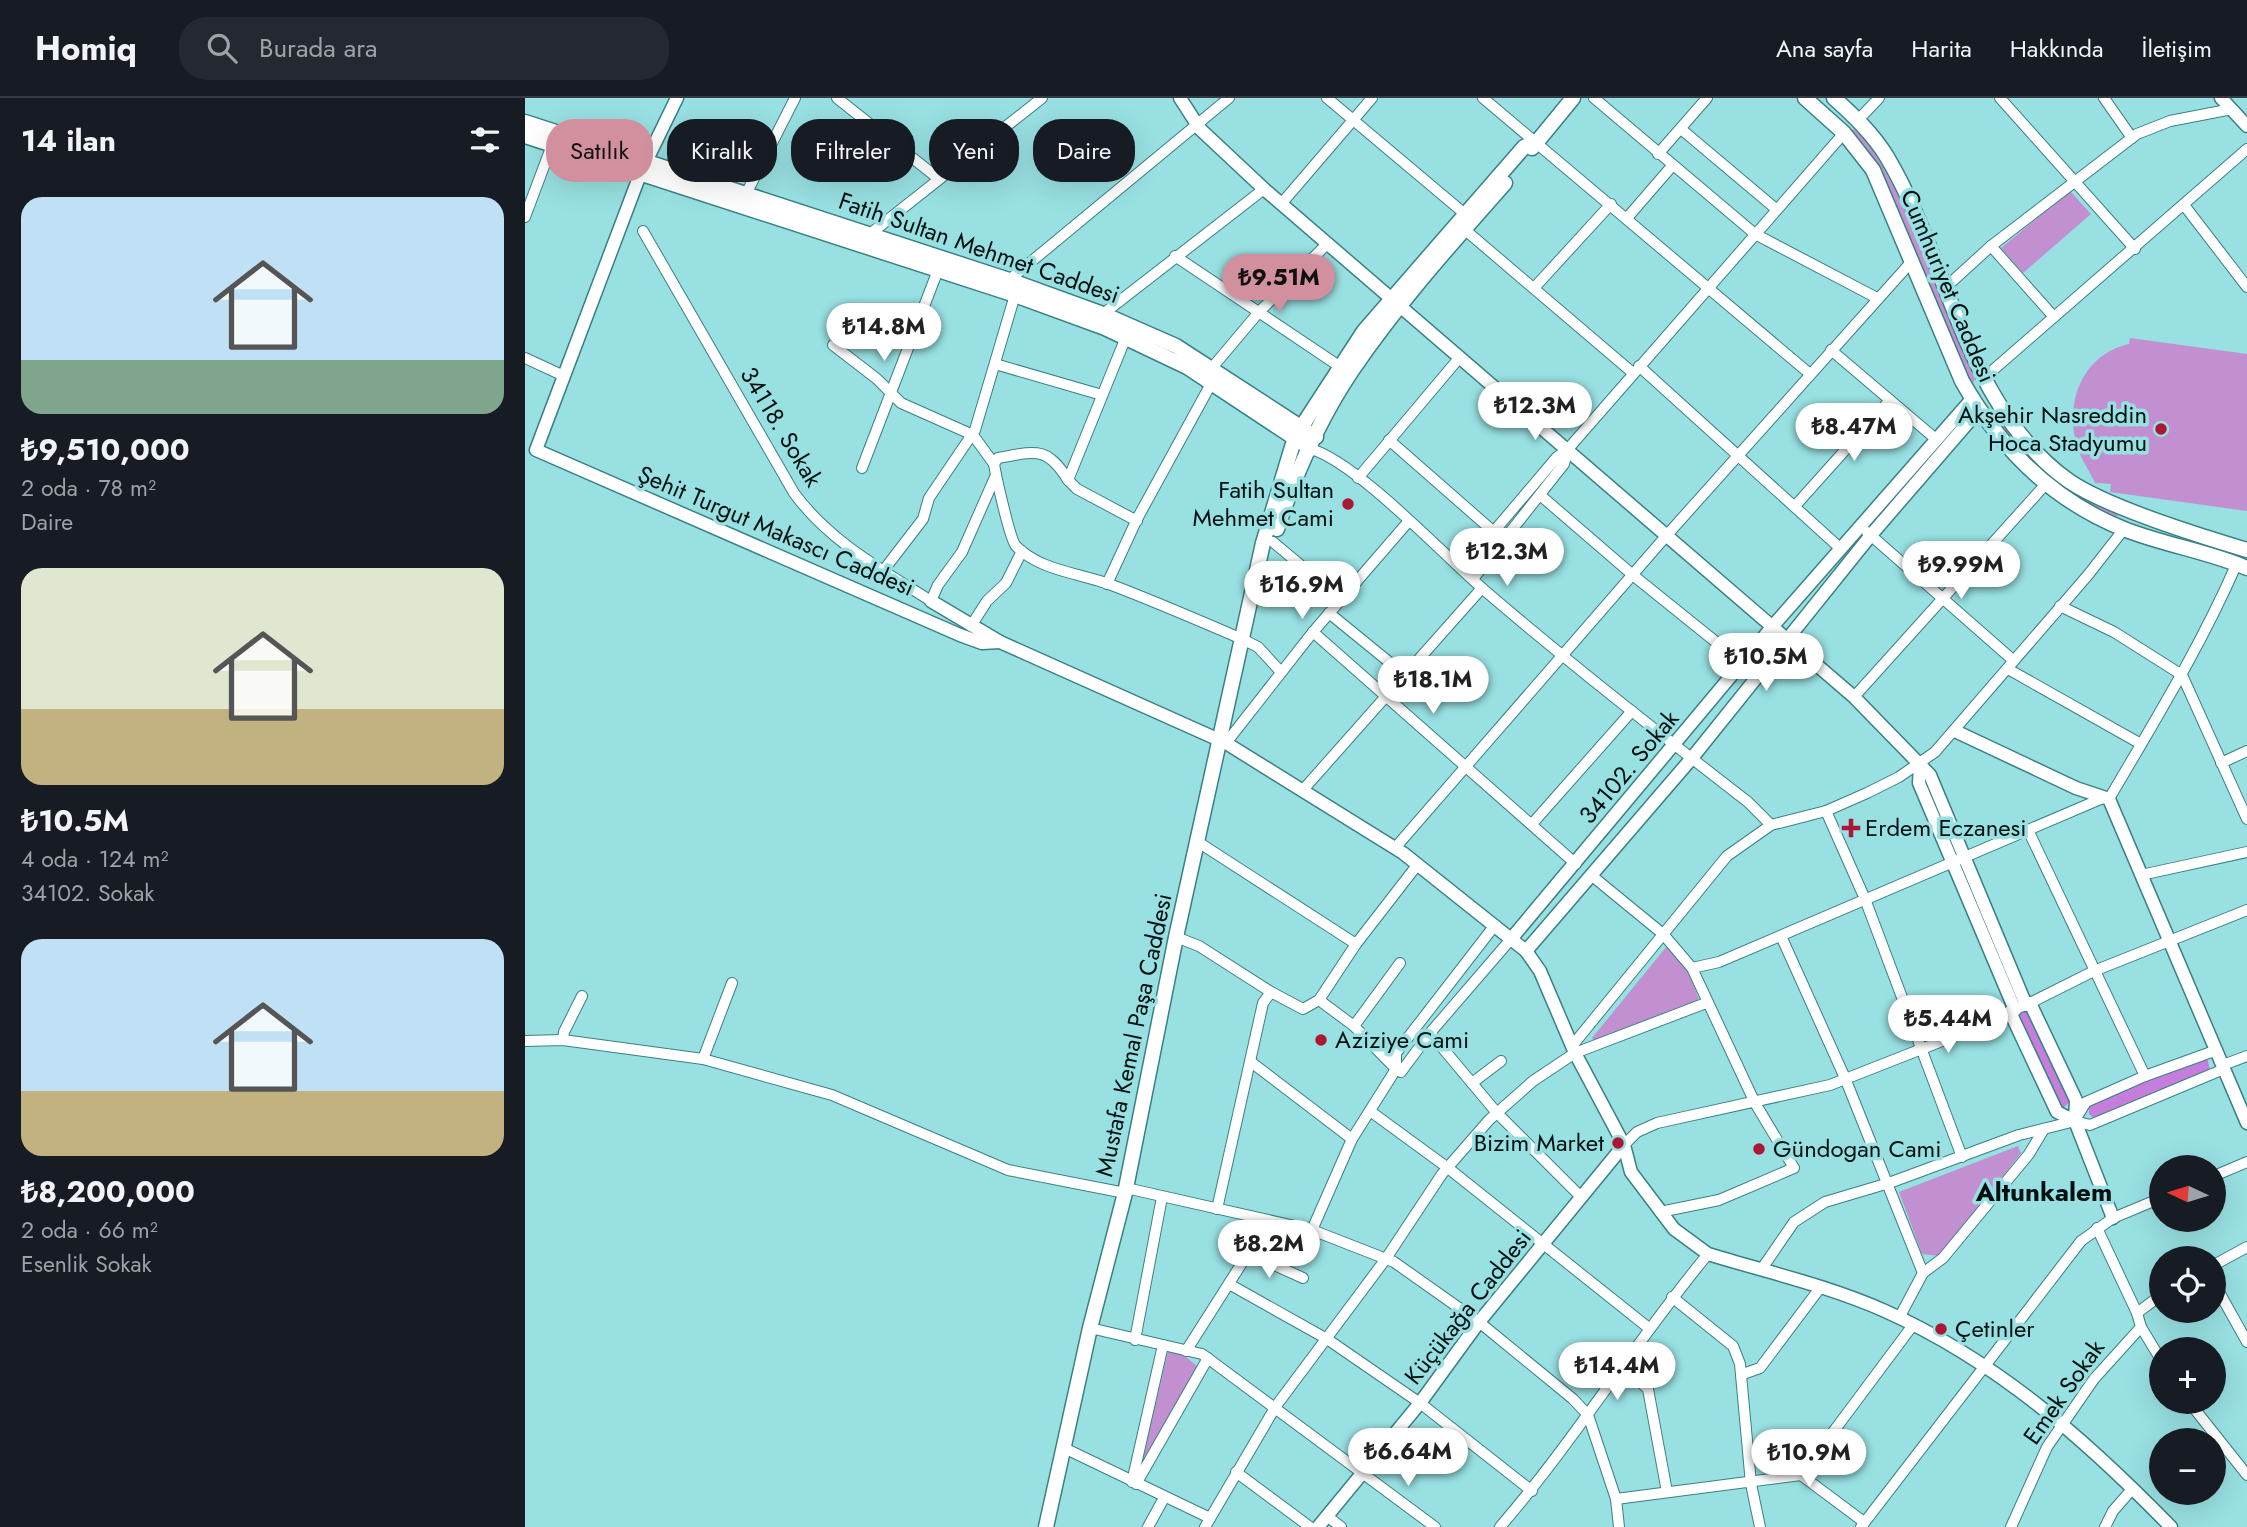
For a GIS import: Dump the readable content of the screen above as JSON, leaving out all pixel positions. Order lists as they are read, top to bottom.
{
  "streets": {
    "main road": ["Fatih Sultan Mehmet Caddesi", "Cumhuriyet Caddesi", "Mustafa Kemal Paşa Caddesi"],
    "street": [
      "34118. Sokak",
      "Şehit Turgut Makascı Caddesi",
      "34102. Sokak",
      "Küçükağa Caddesi",
      "Emek Sokak"
    ]
  },
  "crossings": [
    ["Fatih Sultan Mehmet Caddesi", "Mustafa Kemal Paşa Caddesi"],
    ["Cumhuriyet Caddesi", "34102. Sokak"],
    ["34118. Sokak", "Şehit Turgut Makascı Caddesi"],
    ["Şehit Turgut Makascı Caddesi", "34102. Sokak"],
    ["Şehit Turgut Makascı Caddesi", "Mustafa Kemal Paşa Caddesi"],
    ["Şehit Turgut Makascı Caddesi", "Küçükağa Caddesi"],
    ["Şehit Turgut Makascı Caddesi", "Emek Sokak"]
  ],
  "districts": ["Altunkalem"],
  "places": {
    "other": [
      "Akşehir Nasreddin Hoca Stadyumu",
      "Fatih Sultan Mehmet Cami",
      "Aziziye Cami",
      "Bizim Market",
      "Gündogan Cami",
      "Çetinler"
    ],
    "health": ["Erdem Eczanesi"]
  },
  "north": "left",
  "page": {
    "header": "Homiq",
    "search": "Burada ara",
    "nav": [
      "Ana sayfa",
      "Harita",
      "Hakkında",
      "İletişim"
    ],
    "heading": "14 ilan",
    "chip": [
      "Satılık",
      "Kiralık",
      "Filtreler",
      "Yeni",
      "Daire"
    ],
    "list": [
      {
        "name": "₺9,510,000",
        "note": "2 oda · 78 m² · Daire"
      },
      {
        "name": "₺10.5M",
        "note": "4 oda · 124 m² · 34102. Sokak"
      },
      {
        "name": "₺8,200,000",
        "note": "2 oda · 66 m² · Esenlik Sokak"
      }
    ],
    "price": [
      "₺9.51M",
      "₺14.8M",
      "₺12.3M",
      "₺8.47M",
      "₺12.3M",
      "₺9.99M",
      "₺16.9M",
      "₺10.5M",
      "₺18.1M",
      "₺5.44M",
      "₺8.2M",
      "₺14.4M",
      "₺6.64M",
      "₺10.9M"
    ],
    "map_buttons": ["+", "−"]
  }
}
